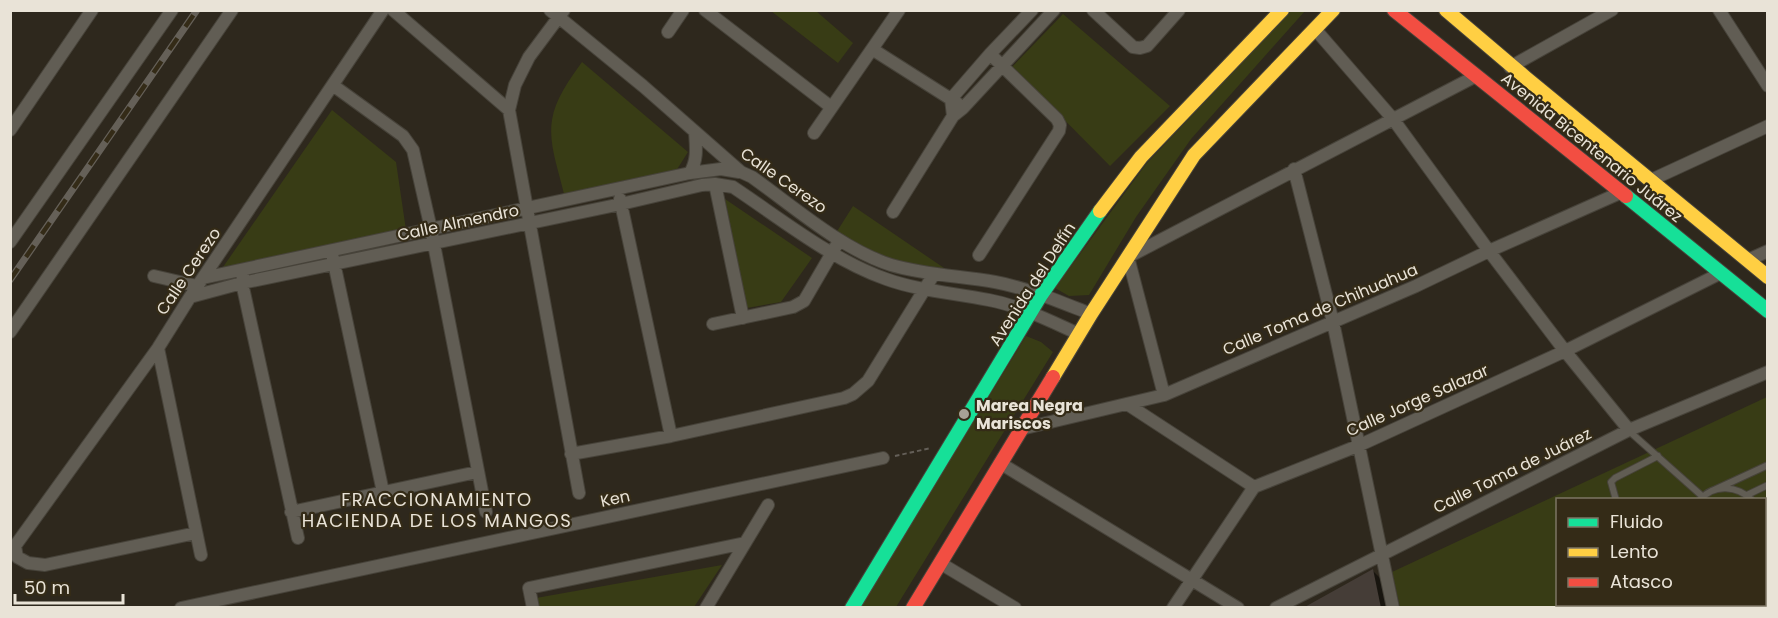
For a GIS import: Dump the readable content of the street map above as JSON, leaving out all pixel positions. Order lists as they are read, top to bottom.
{
  "streets": {
    "street": [
      "Avenida Bicentenario Juárez",
      "Calle Cerezo",
      "Calle Almendro",
      "Avenida del Delfín",
      "Calle Toma de Chihuahua",
      "Calle Jorge Salazar",
      "Calle Toma de Juárez",
      "Ken"
    ]
  },
  "crossings": [
    ["Avenida Bicentenario Juárez", "Calle Toma de Chihuahua"],
    ["Avenida Bicentenario Juárez", "Calle Jorge Salazar"],
    ["Calle Cerezo", "Calle Almendro"],
    ["Calle Cerezo", "Avenida del Delfín"]
  ],
  "districts": ["FRACCIONAMIENTO HACIENDA DE LOS MANGOS"],
  "places": ["Marea Negra Mariscos"],
  "legend": ["Fluido", "Lento", "Atasco"],
  "scale_bar": "50 m"
}
